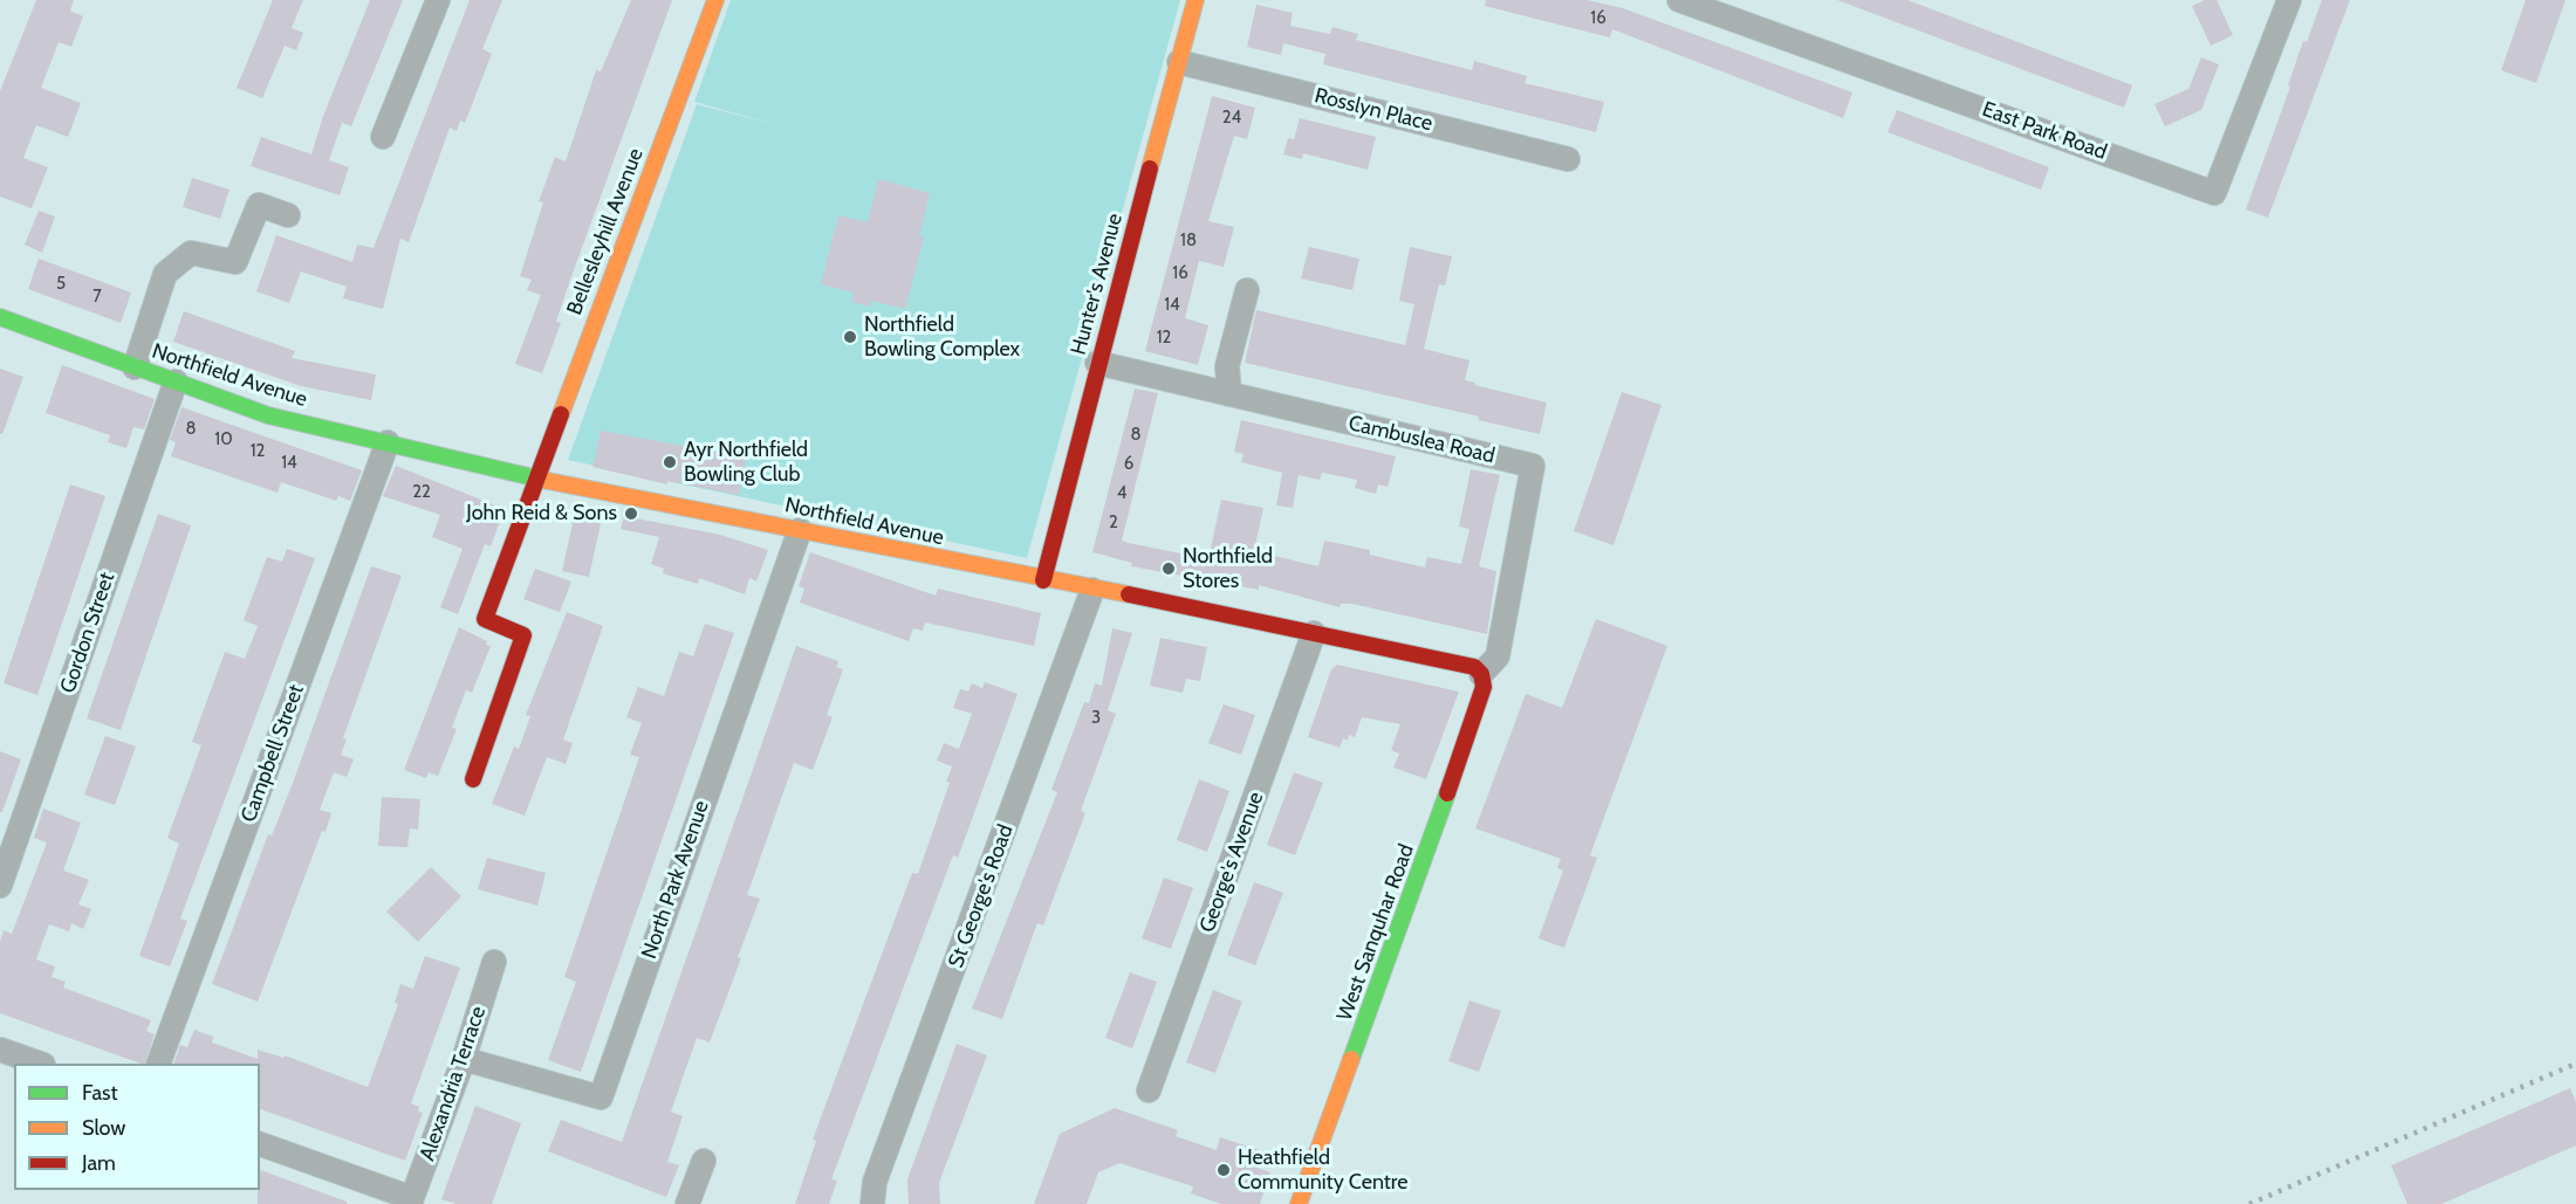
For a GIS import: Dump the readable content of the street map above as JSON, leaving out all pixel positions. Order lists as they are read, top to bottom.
{
  "streets": {
    "street": [
      "Rosslyn Place",
      "East Park Road",
      "Bellesleyhill Avenue",
      "Hunter's Avenue",
      "Northfield Avenue",
      "Cambuslea Road",
      "Gordon Street",
      "Campbell Street",
      "George's Avenue",
      "North Park Avenue",
      "St George's Road",
      "West Sanquhar Road",
      "Alexandria Terrace"
    ]
  },
  "crossings": [
    ["Rosslyn Place", "Hunter's Avenue"],
    ["Bellesleyhill Avenue", "Northfield Avenue"],
    ["Hunter's Avenue", "Northfield Avenue"],
    ["Hunter's Avenue", "Cambuslea Road"],
    ["Northfield Avenue", "Cambuslea Road"],
    ["Northfield Avenue", "Gordon Street"],
    ["Northfield Avenue", "Campbell Street"],
    ["Northfield Avenue", "George's Avenue"],
    ["Northfield Avenue", "North Park Avenue"],
    ["Northfield Avenue", "St George's Road"],
    ["Northfield Avenue", "West Sanquhar Road"],
    ["Cambuslea Road", "West Sanquhar Road"],
    ["North Park Avenue", "Alexandria Terrace"]
  ],
  "places": [
    "Northfield Bowling Complex",
    "Ayr Northfield Bowling Club",
    "John Reid & Sons",
    "Northfield Stores",
    "Heathfield Community Centre"
  ],
  "house_numbers": [
    "16",
    "24",
    "18",
    "16",
    "5",
    "7",
    "14",
    "12",
    "8",
    "8",
    "10",
    "12",
    "14",
    "6",
    "22",
    "4",
    "2",
    "3"
  ],
  "legend": ["Fast", "Slow", "Jam"]
}
